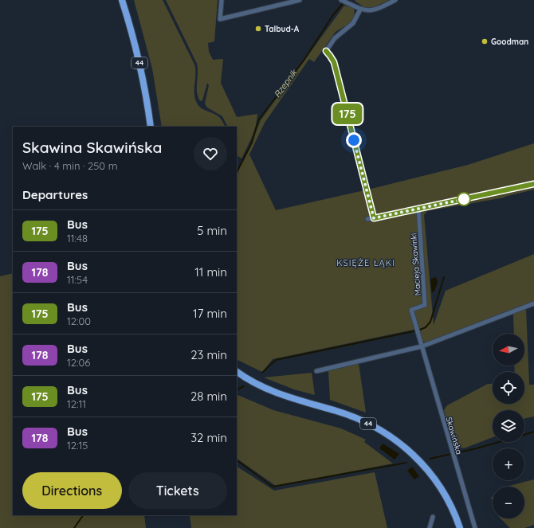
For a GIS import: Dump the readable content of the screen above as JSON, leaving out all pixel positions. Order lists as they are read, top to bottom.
{
  "streets": {
    "main road": ["44"],
    "street": ["Macieja Skawinki", "Skawińska"]
  },
  "crossings": [
    ["Macieja Skawinki", "Skawińska"]
  ],
  "districts": ["KSIĘŻE ŁĄKI"],
  "water": ["Rzepnik"],
  "places": ["Talbud-A", "Goodman"],
  "lines": ["bus line 175"],
  "north": "left",
  "page": {
    "on_map": "175",
    "heading": [
      ["Skawina Skawińska", "Walk · 4 min · 250 m"],
      "Departures"
    ],
    "list": [
      {
        "mark": "175",
        "name": "Bus",
        "note": "11:48",
        "value": "5 min"
      },
      {
        "mark": "178",
        "name": "Bus",
        "note": "11:54",
        "value": "11 min"
      },
      {
        "mark": "175",
        "name": "Bus",
        "note": "12:00",
        "value": "17 min"
      },
      {
        "mark": "178",
        "name": "Bus",
        "note": "12:06",
        "value": "23 min"
      },
      {
        "mark": "175",
        "name": "Bus",
        "note": "12:11",
        "value": "28 min"
      },
      {
        "mark": "178",
        "name": "Bus",
        "note": "12:15",
        "value": "32 min"
      }
    ],
    "map_buttons": ["+", "−"],
    "buttons": ["Directions", "Tickets"]
  }
}
